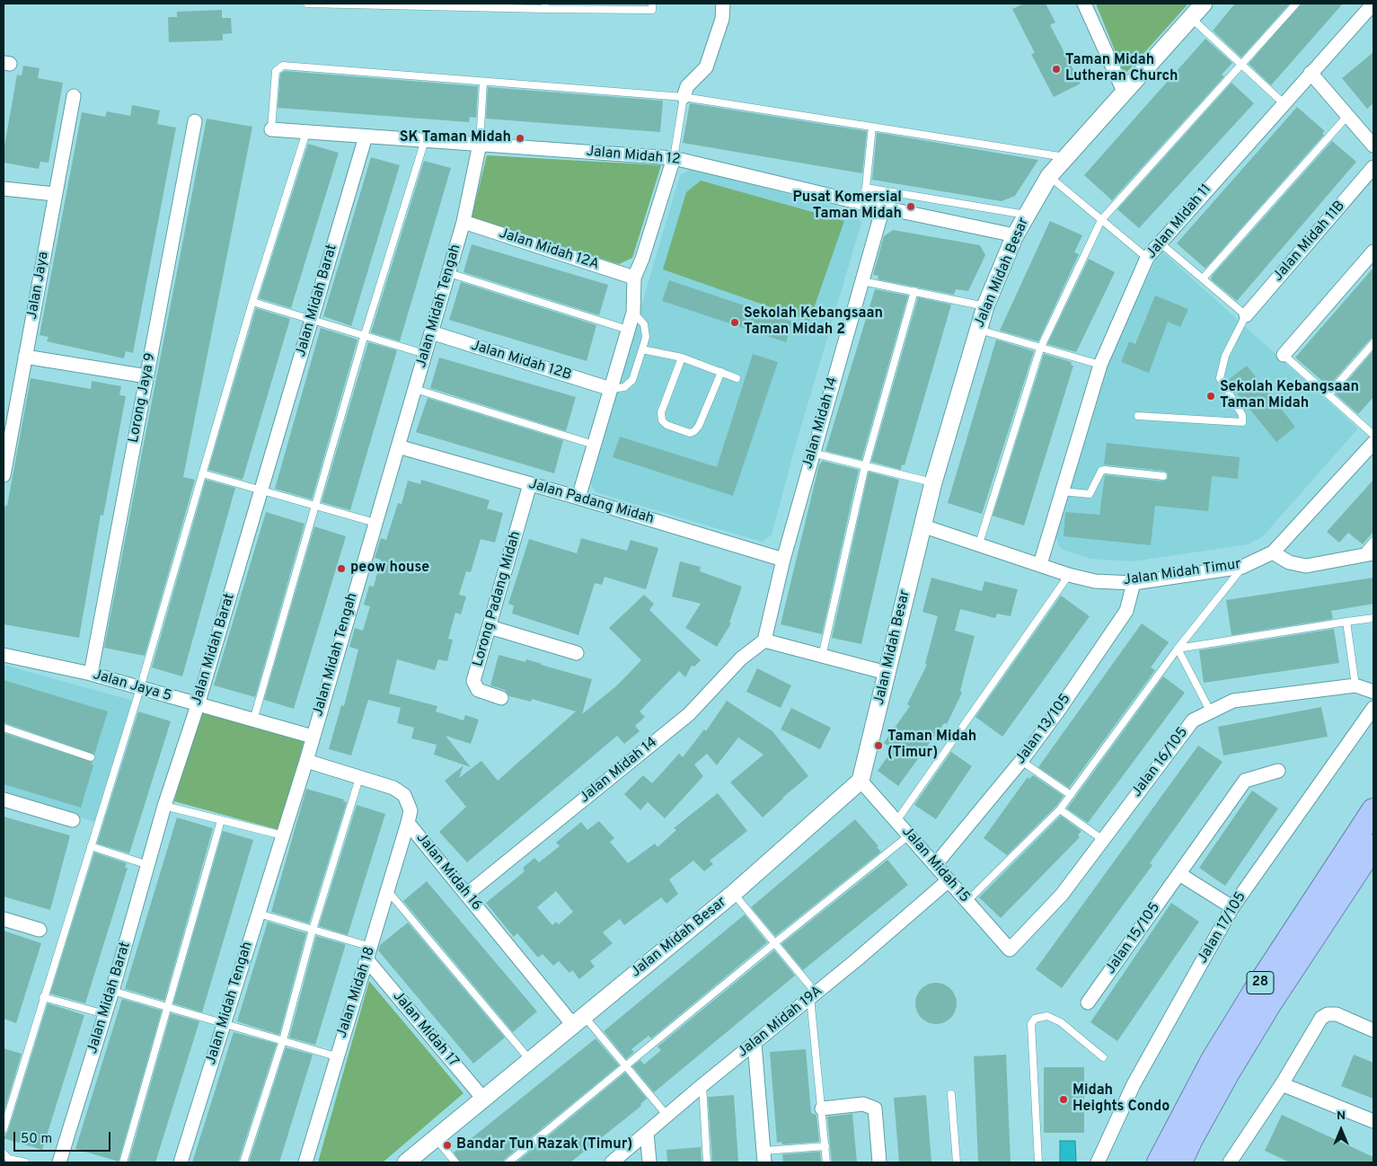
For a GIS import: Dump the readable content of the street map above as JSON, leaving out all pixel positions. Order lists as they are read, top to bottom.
{
  "streets": {
    "highway": ["28"],
    "street": [
      "Jalan Midah 12",
      "Jalan MIdah 11",
      "Jalan Midah 11B",
      "Jalan Midah 12A",
      "Jalan Midah Besar",
      "Jalan Jaya",
      "Jalan Midah Barat",
      "Jalan Midah Tengah",
      "Jalan Midah 12B",
      "Lorong Jaya 9",
      "Jalan Midah 14",
      "Jalan Padang Midah",
      "Jalan Midah Timur",
      "Lorong Padang Midah",
      "Jalan Jaya 5",
      "Jalan 13/105",
      "Jalan 16/105",
      "Jalan Midah 15",
      "Jalan Midah 16",
      "Jalan 17/105",
      "Jalan 15/105",
      "Jalan Midah 18",
      "Jalan Midah 19A",
      "Jalan Midah 17"
    ]
  },
  "crossings": [
    ["Jalan Midah 12", "Jalan Midah Besar"],
    ["Jalan Midah 12", "Jalan Midah Barat"],
    ["Jalan Midah 12", "Jalan Midah Tengah"],
    ["Jalan Midah 12", "Jalan Midah 14"],
    ["Jalan MIdah 11", "Jalan Midah Timur"],
    ["Jalan Midah 12A", "Jalan Midah Tengah"],
    ["Jalan Midah Besar", "Jalan Midah Timur"],
    ["Jalan Midah Besar", "Jalan Midah 15"],
    ["Jalan Midah Besar", "Jalan Midah 16"],
    ["Jalan Midah Besar", "Jalan Midah 17"],
    ["Jalan Midah Barat", "Jalan Jaya 5"],
    ["Jalan Midah Tengah", "Jalan Midah 12B"],
    ["Jalan Midah Tengah", "Jalan Padang Midah"],
    ["Jalan Midah Tengah", "Jalan Jaya 5"],
    ["Jalan Midah Tengah", "Jalan Midah 16"],
    ["Lorong Jaya 9", "Jalan Jaya 5"],
    ["Jalan Midah 14", "Jalan Padang Midah"],
    ["Jalan Midah 14", "Jalan Midah 16"],
    ["Jalan Padang Midah", "Lorong Padang Midah"],
    ["Jalan Midah Timur", "Jalan 13/105"],
    ["Jalan 13/105", "Jalan Midah 15"],
    ["Jalan 16/105", "Jalan Midah 15"],
    ["Jalan Midah 15", "Jalan Midah 19A"],
    ["Jalan Midah 16", "Jalan Midah 18"],
    ["Jalan Midah 18", "Jalan Midah 17"]
  ],
  "places": [
    "Taman Midah Lutheran Church",
    "SK Taman Midah",
    "Pusat Komersial Taman Midah",
    "Sekolah Kebangsaan Taman Midah 2",
    "Sekolah Kebangsaan Taman Midah",
    "peow house",
    "Taman Midah (Timur)",
    "Midah Heights Condo",
    "Bandar Tun Razak (Timur)"
  ],
  "scale_bar": "50 m",
  "north": "top"
}
